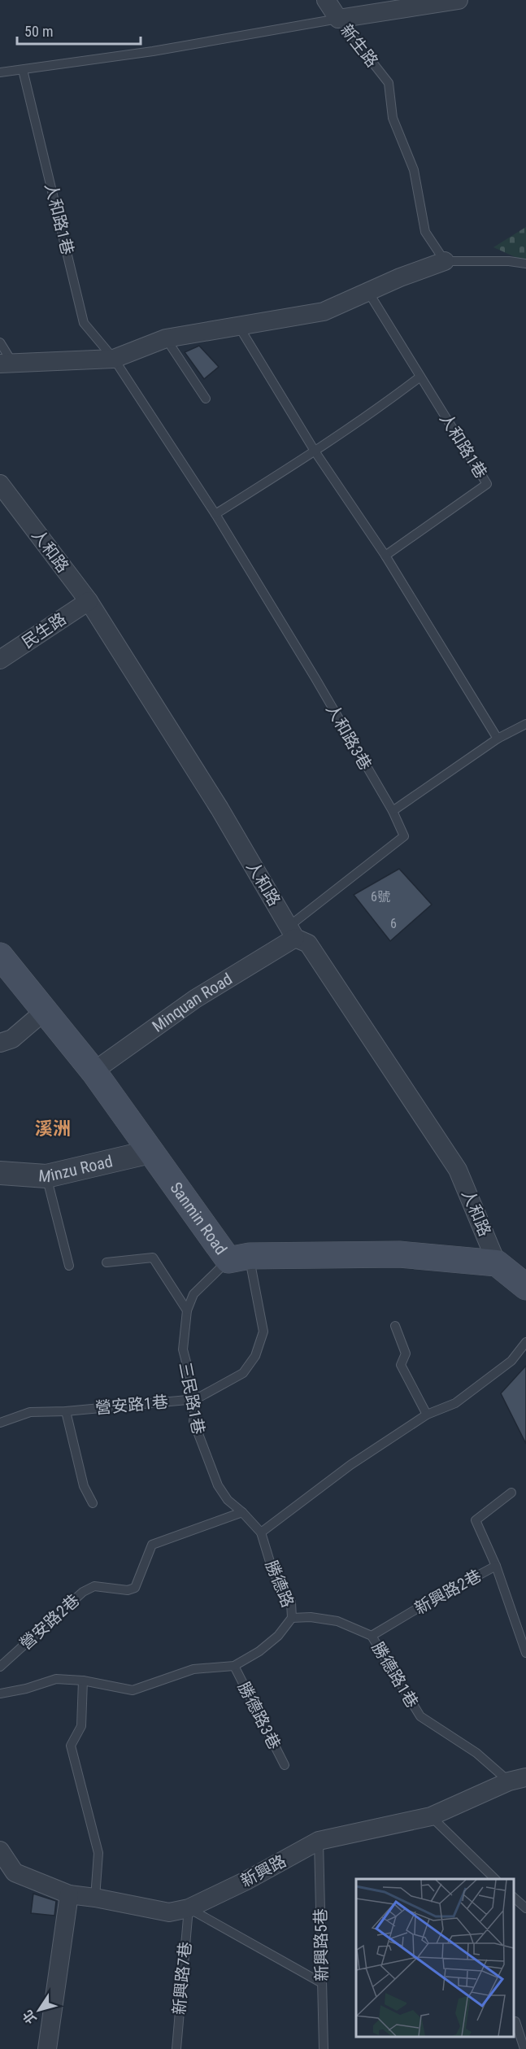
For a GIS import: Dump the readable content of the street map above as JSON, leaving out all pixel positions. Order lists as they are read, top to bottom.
{
  "streets": {
    "main road": ["Sanmin Road"],
    "street": [
      "人和路",
      "民生路",
      "Minquan Road",
      "Minzu Road",
      "新興路"
    ],
    "lane": [
      "新生路",
      "人和路1巷",
      "人和路3巷",
      "三民路1巷",
      "營安路1巷",
      "勝德路",
      "新興路2巷",
      "營安路2巷",
      "勝德路1巷",
      "勝德路3巷",
      "新興路5巷",
      "新興路7巷"
    ]
  },
  "crossings": [
    ["新生路", "人和路1巷"],
    ["人和路1巷", "人和路3巷"],
    ["人和路", "民生路"],
    ["人和路", "人和路3巷"],
    ["人和路", "Minquan Road"],
    ["人和路", "Sanmin Road"],
    ["人和路3巷", "Minquan Road"],
    ["Minquan Road", "Sanmin Road"],
    ["Minzu Road", "Sanmin Road"],
    ["Sanmin Road", "三民路1巷"],
    ["Sanmin Road", "營安路1巷"],
    ["三民路1巷", "營安路1巷"],
    ["三民路1巷", "勝德路"],
    ["三民路1巷", "營安路2巷"],
    ["勝德路", "勝德路1巷"],
    ["勝德路", "勝德路3巷"],
    ["新興路2巷", "勝德路1巷"],
    ["勝德路1巷", "新興路"],
    ["新興路", "新興路5巷"],
    ["新興路", "新興路7巷"]
  ],
  "districts": ["溪洲"],
  "house_numbers": ["6號", "6"],
  "scale_bar": "50 m",
  "north": "bottom left"
}
